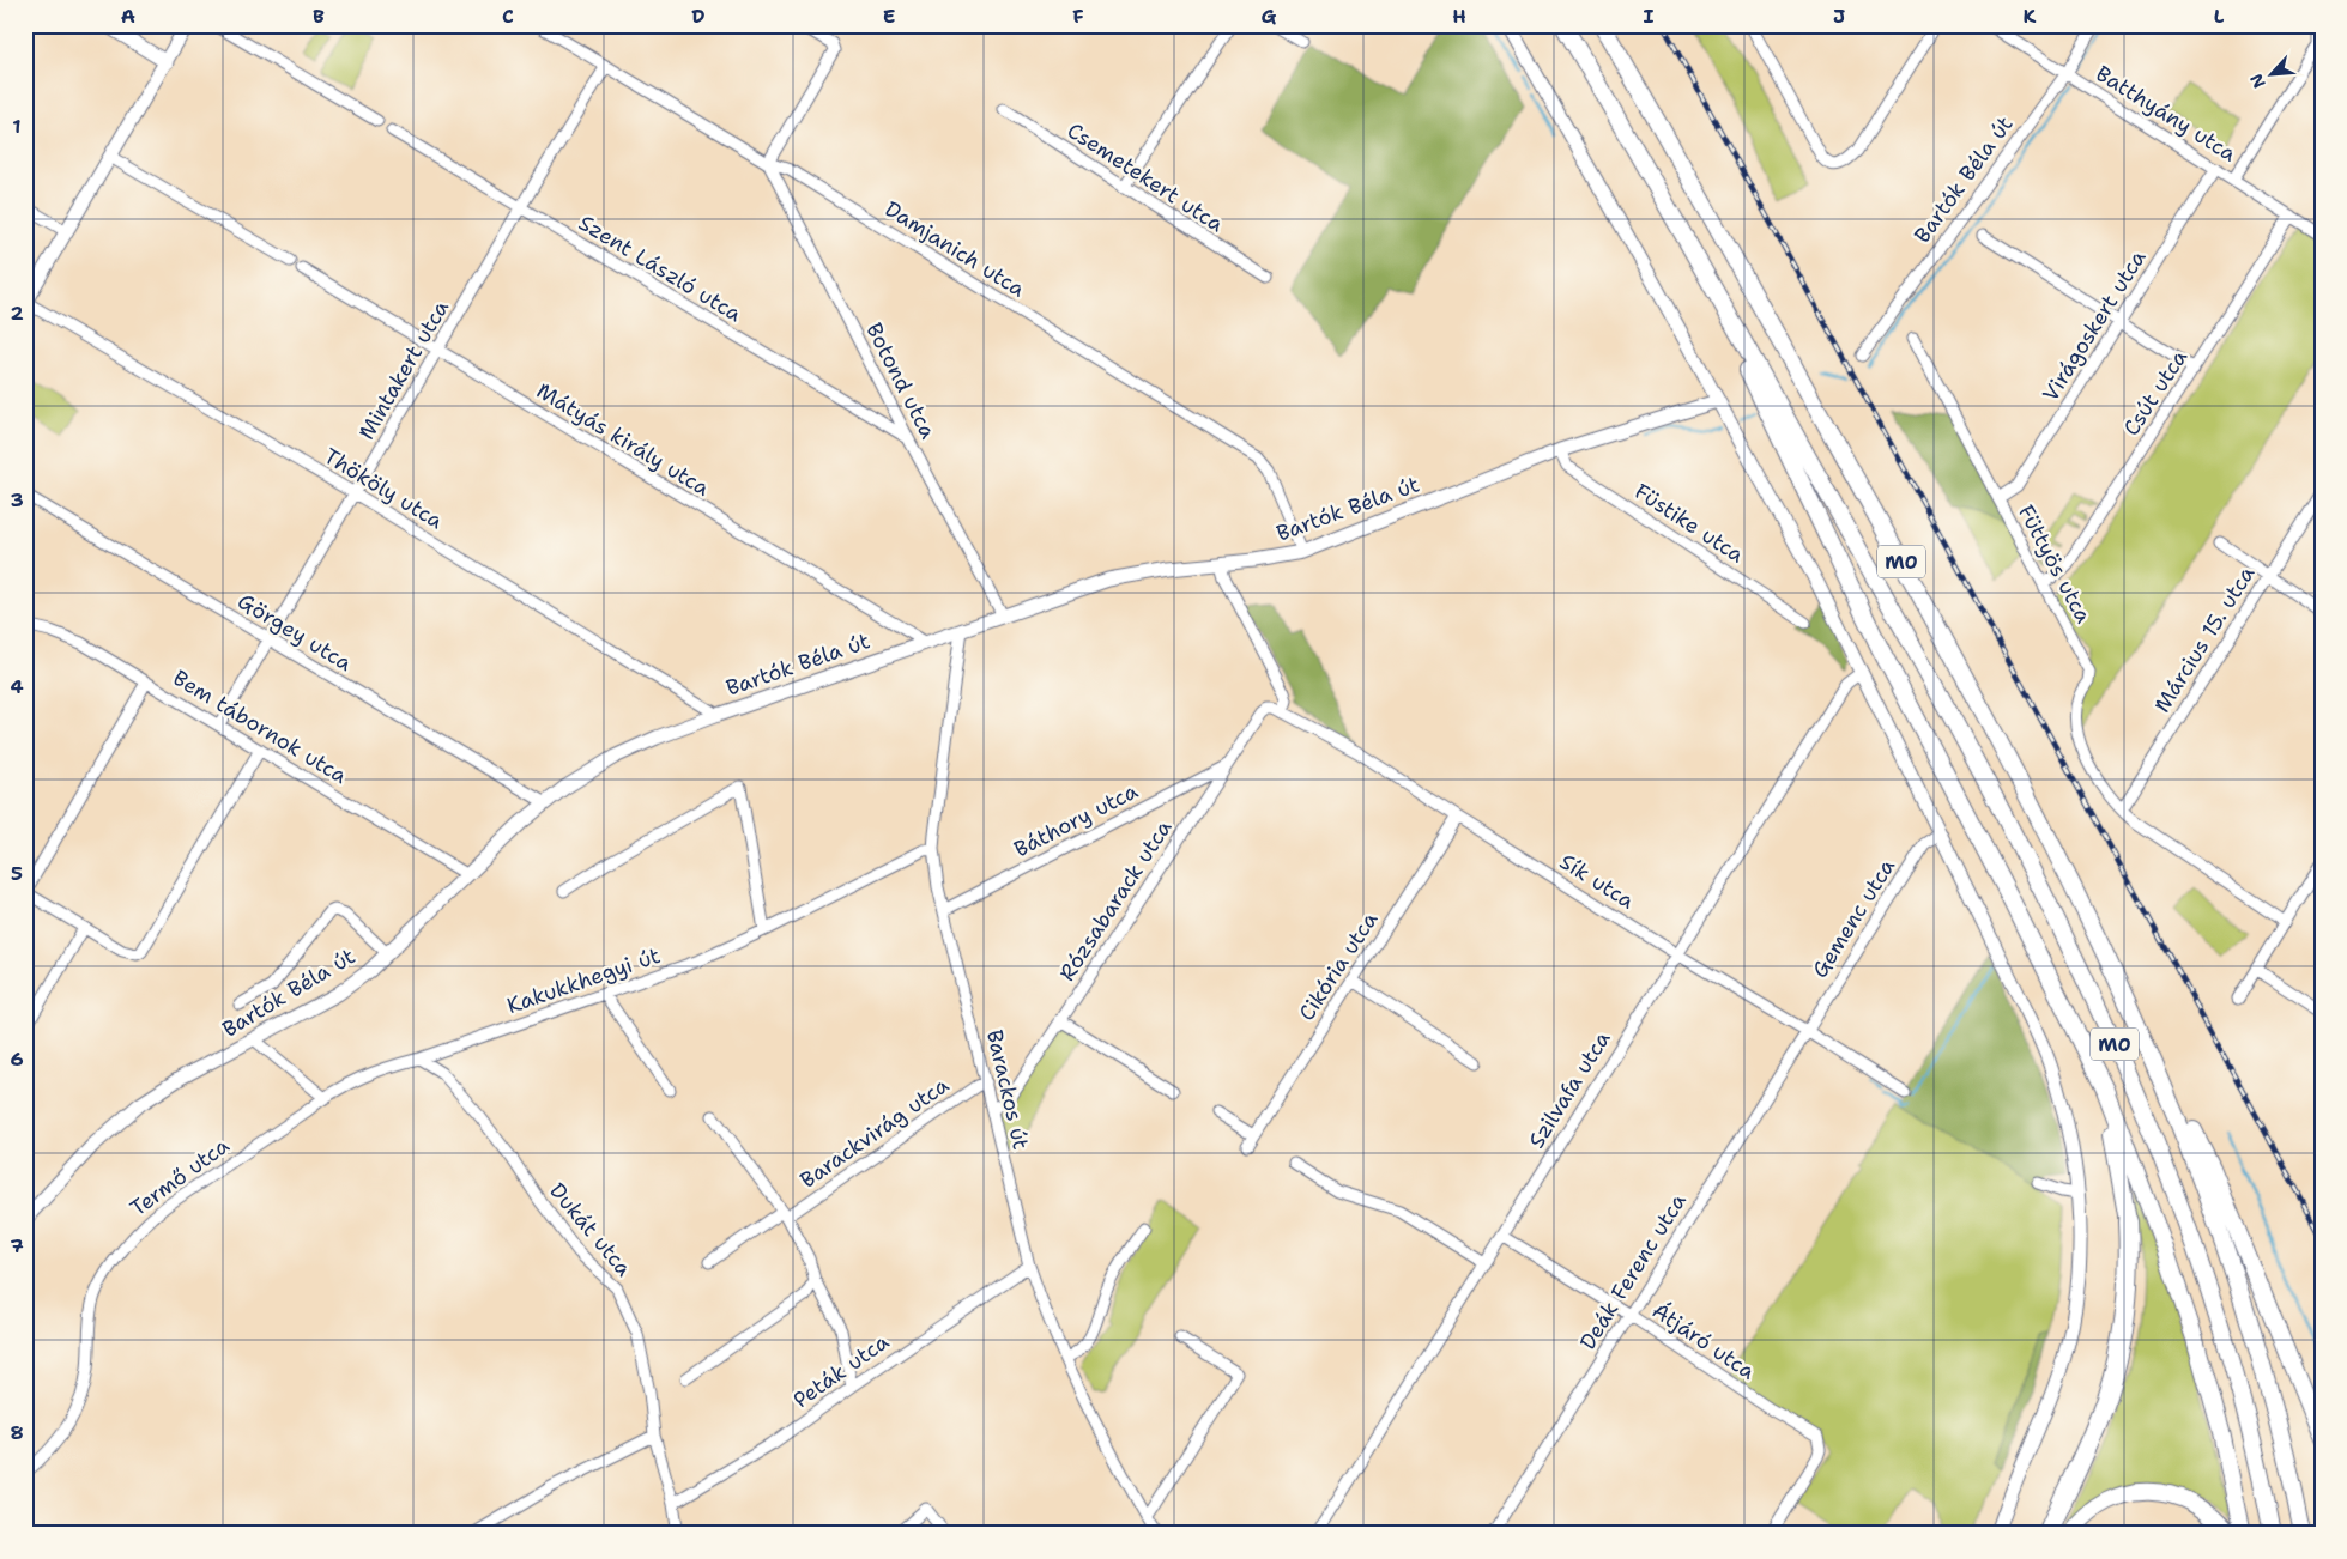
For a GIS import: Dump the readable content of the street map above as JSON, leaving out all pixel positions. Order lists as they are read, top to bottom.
{
  "streets": {
    "highway": ["M0"],
    "street": [
      "Batthyány utca",
      "Csemetekert utca",
      "Bartók Béla út",
      "Damjanich utca",
      "Szent László utca",
      "Virágoskert utca",
      "Mintakert utca",
      "Botond utca",
      "Csút utca",
      "Mátyás király utca",
      "Thököly utca",
      "Füstike utca",
      "Füttyös utca",
      "Görgey utca",
      "Március 15. utca",
      "Bem tábornok utca",
      "Báthory utca",
      "Sík utca",
      "Rózsabarack utca",
      "Gemenc utca",
      "Cikória utca",
      "Kakukkhegyi út",
      "Barackos út",
      "Szilvafa utca",
      "Barackvirág utca",
      "Termő utca",
      "Dukát utca",
      "Deák Ferenc utca",
      "Átjáró utca",
      "Peták utca"
    ]
  },
  "crossings": [
    ["Batthyány utca", "Bartók Béla út"],
    ["Batthyány utca", "Virágoskert utca"],
    ["Batthyány utca", "Csút utca"],
    ["Bartók Béla út", "Damjanich utca"],
    ["Bartók Béla út", "Botond utca"],
    ["Bartók Béla út", "Mátyás király utca"],
    ["Bartók Béla út", "Thököly utca"],
    ["Bartók Béla út", "Füstike utca"],
    ["Bartók Béla út", "Görgey utca"],
    ["Bartók Béla út", "Bem tábornok utca"],
    ["Bartók Béla út", "Barackos út"],
    ["Damjanich utca", "Mintakert utca"],
    ["Damjanich utca", "Botond utca"],
    ["Szent László utca", "Mintakert utca"],
    ["Szent László utca", "Botond utca"],
    ["Virágoskert utca", "Füttyös utca"],
    ["Mintakert utca", "Mátyás király utca"],
    ["Mintakert utca", "Thököly utca"],
    ["Mintakert utca", "Görgey utca"],
    ["Mintakert utca", "Bem tábornok utca"],
    ["Csút utca", "Füttyös utca"],
    ["Füttyös utca", "Március 15. utca"],
    ["Báthory utca", "Rózsabarack utca"],
    ["Báthory utca", "Barackos út"],
    ["Sík utca", "Rózsabarack utca"],
    ["Sík utca", "Gemenc utca"],
    ["Sík utca", "Cikória utca"],
    ["Sík utca", "Szilvafa utca"],
    ["Sík utca", "Deák Ferenc utca"],
    ["Rózsabarack utca", "Barackos út"],
    ["Gemenc utca", "Deák Ferenc utca"],
    ["Kakukkhegyi út", "Barackos út"],
    ["Kakukkhegyi út", "Termő utca"],
    ["Kakukkhegyi út", "Dukát utca"],
    ["Barackos út", "Barackvirág utca"],
    ["Barackos út", "Peták utca"],
    ["Szilvafa utca", "Átjáró utca"],
    ["Dukát utca", "Peták utca"],
    ["Deák Ferenc utca", "Átjáró utca"]
  ],
  "north": "bottom left",
  "grid": {
    "columns": [
      "A",
      "B",
      "C",
      "D",
      "E",
      "F",
      "G",
      "H",
      "I",
      "J",
      "K",
      "L"
    ],
    "rows": [
      "1",
      "2",
      "3",
      "4",
      "5",
      "6",
      "7",
      "8"
    ]
  }
}
